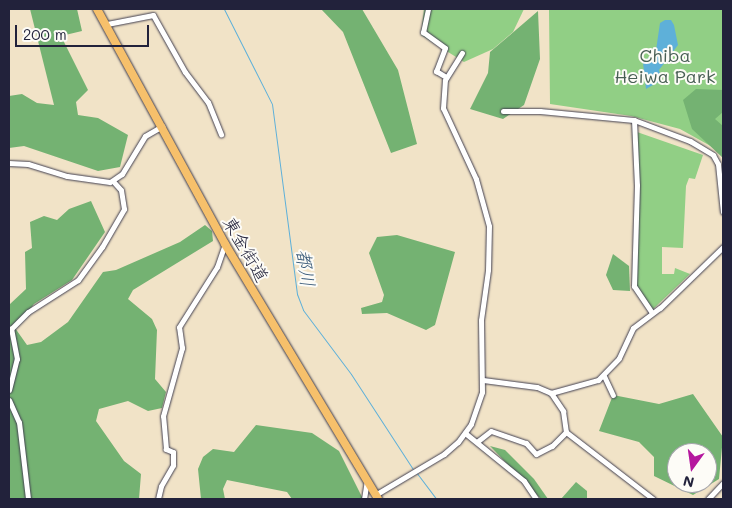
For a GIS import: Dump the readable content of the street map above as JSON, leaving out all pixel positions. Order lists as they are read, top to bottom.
{
  "streets": {
    "highway": ["東金街道"]
  },
  "water": ["都川"],
  "parks": ["Chiba Heiwa Park"],
  "scale_bar": "200 m",
  "north": "bottom"
}
